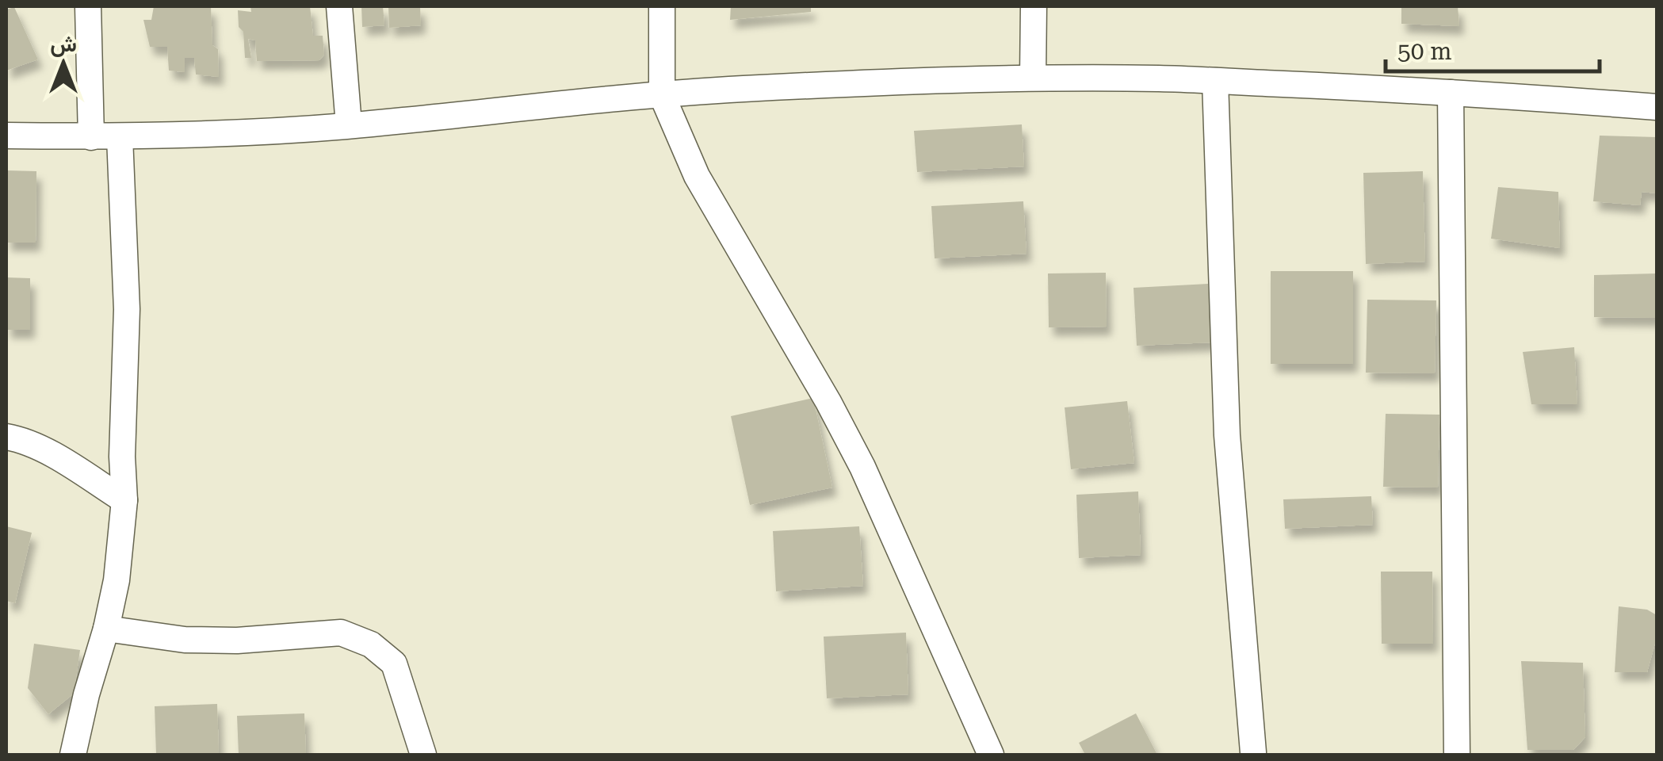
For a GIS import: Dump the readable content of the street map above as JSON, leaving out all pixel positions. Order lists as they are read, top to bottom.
{
  "scale_bar": "50 m",
  "north": "top"
}
